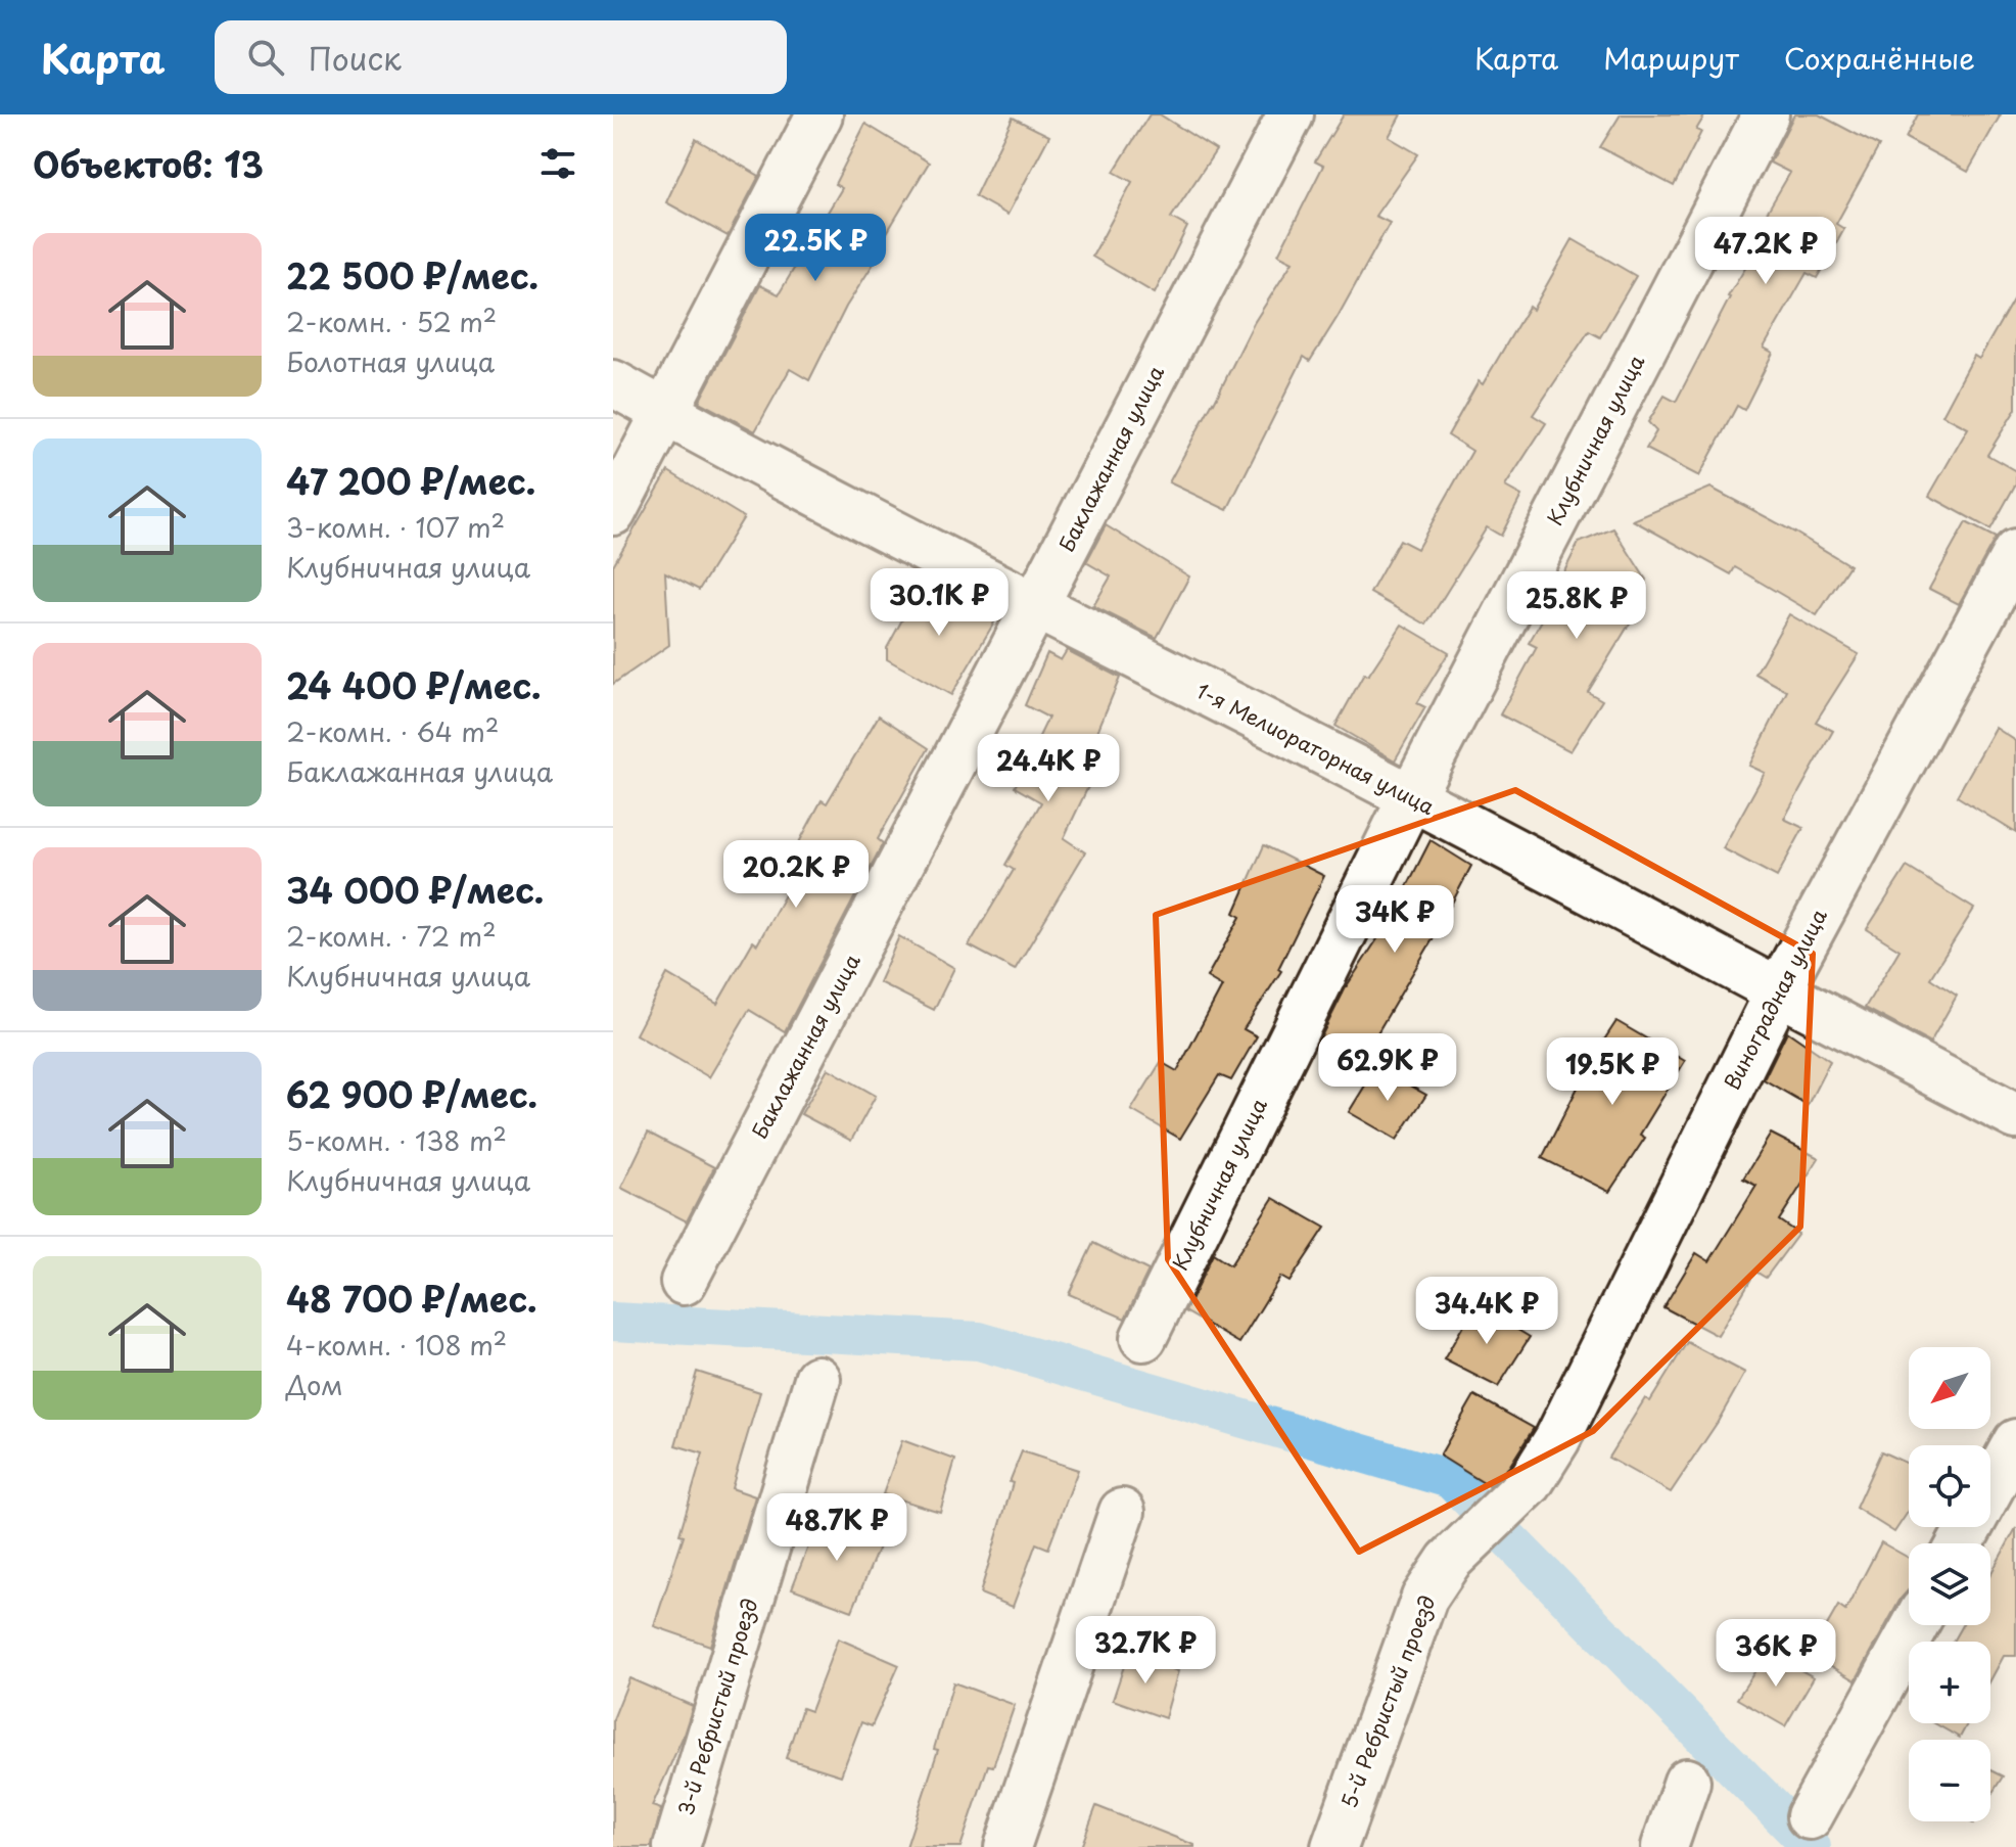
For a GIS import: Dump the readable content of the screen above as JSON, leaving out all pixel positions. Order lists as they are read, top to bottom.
{
  "streets": {
    "street": [
      "Клубничная улица",
      "Баклажанная улица",
      "1-я Мелиораторная улица",
      "Виноградная улица",
      "5-й Ребристый проезд",
      "3-й Ребристый проезд"
    ]
  },
  "crossings": [
    ["Клубничная улица", "1-я Мелиораторная улица"],
    ["Баклажанная улица", "1-я Мелиораторная улица"],
    ["1-я Мелиораторная улица", "Виноградная улица"],
    ["Виноградная улица", "5-й Ребристый проезд"]
  ],
  "north": "bottom left",
  "page": {
    "header": "Карта",
    "search": "Поиск",
    "nav": ["Карта", "Маршрут", "Сохранённые"],
    "heading": "Объектов: 13",
    "list": [
      {
        "name": "22 500 ₽/мес.",
        "note": "2-комн. · 52 m² · Болотная улица"
      },
      {
        "name": "47 200 ₽/мес.",
        "note": "3-комн. · 107 m² · Клубничная улица"
      },
      {
        "name": "24 400 ₽/мес.",
        "note": "2-комн. · 64 m² · Баклажанная улица"
      },
      {
        "name": "34 000 ₽/мес.",
        "note": "2-комн. · 72 m² · Клубничная улица"
      },
      {
        "name": "62 900 ₽/мес.",
        "note": "5-комн. · 138 m² · Клубничная улица"
      },
      {
        "name": "48 700 ₽/мес.",
        "note": "4-комн. · 108 m² · Дом"
      }
    ],
    "price": [
      "22.5K ₽",
      "47.2K ₽",
      "30.1K ₽",
      "25.8K ₽",
      "24.4K ₽",
      "20.2K ₽",
      "34K ₽",
      "62.9K ₽",
      "19.5K ₽",
      "34.4K ₽",
      "48.7K ₽",
      "32.7K ₽",
      "36K ₽"
    ],
    "map_buttons": ["+", "−"]
  }
}
